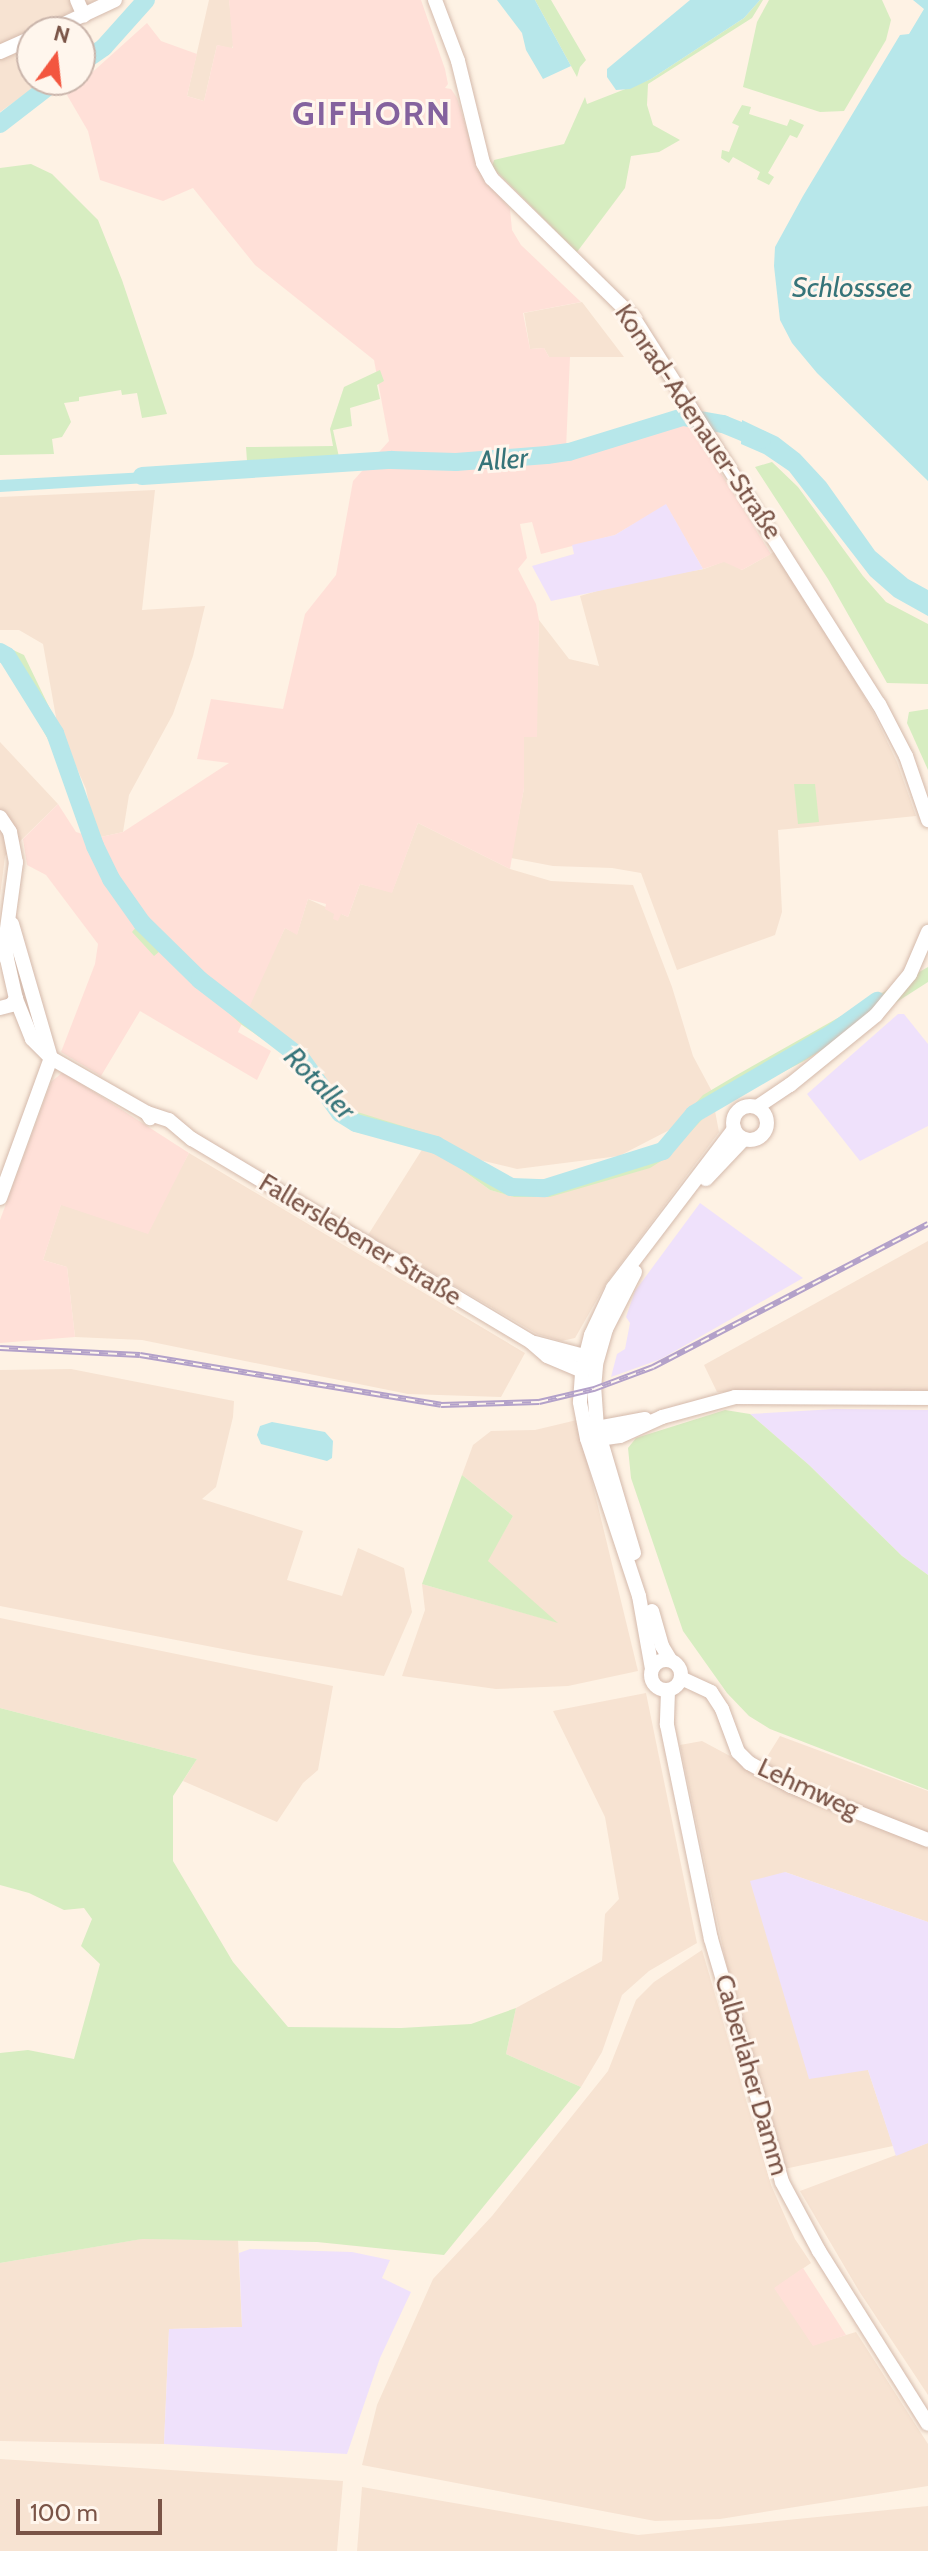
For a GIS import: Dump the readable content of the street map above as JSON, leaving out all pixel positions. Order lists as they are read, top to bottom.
{
  "streets": {
    "street": [
      "Konrad-Adenauer-Straße",
      "Fallerslebener Straße",
      "Lehmweg",
      "Calberlaher Damm"
    ]
  },
  "crossings": [
    ["Lehmweg", "Calberlaher Damm"]
  ],
  "districts": ["GIFHORN"],
  "water": ["Schlosssee", "Aller", "Rotaller"],
  "scale_bar": "100 m",
  "north": "top"
}
